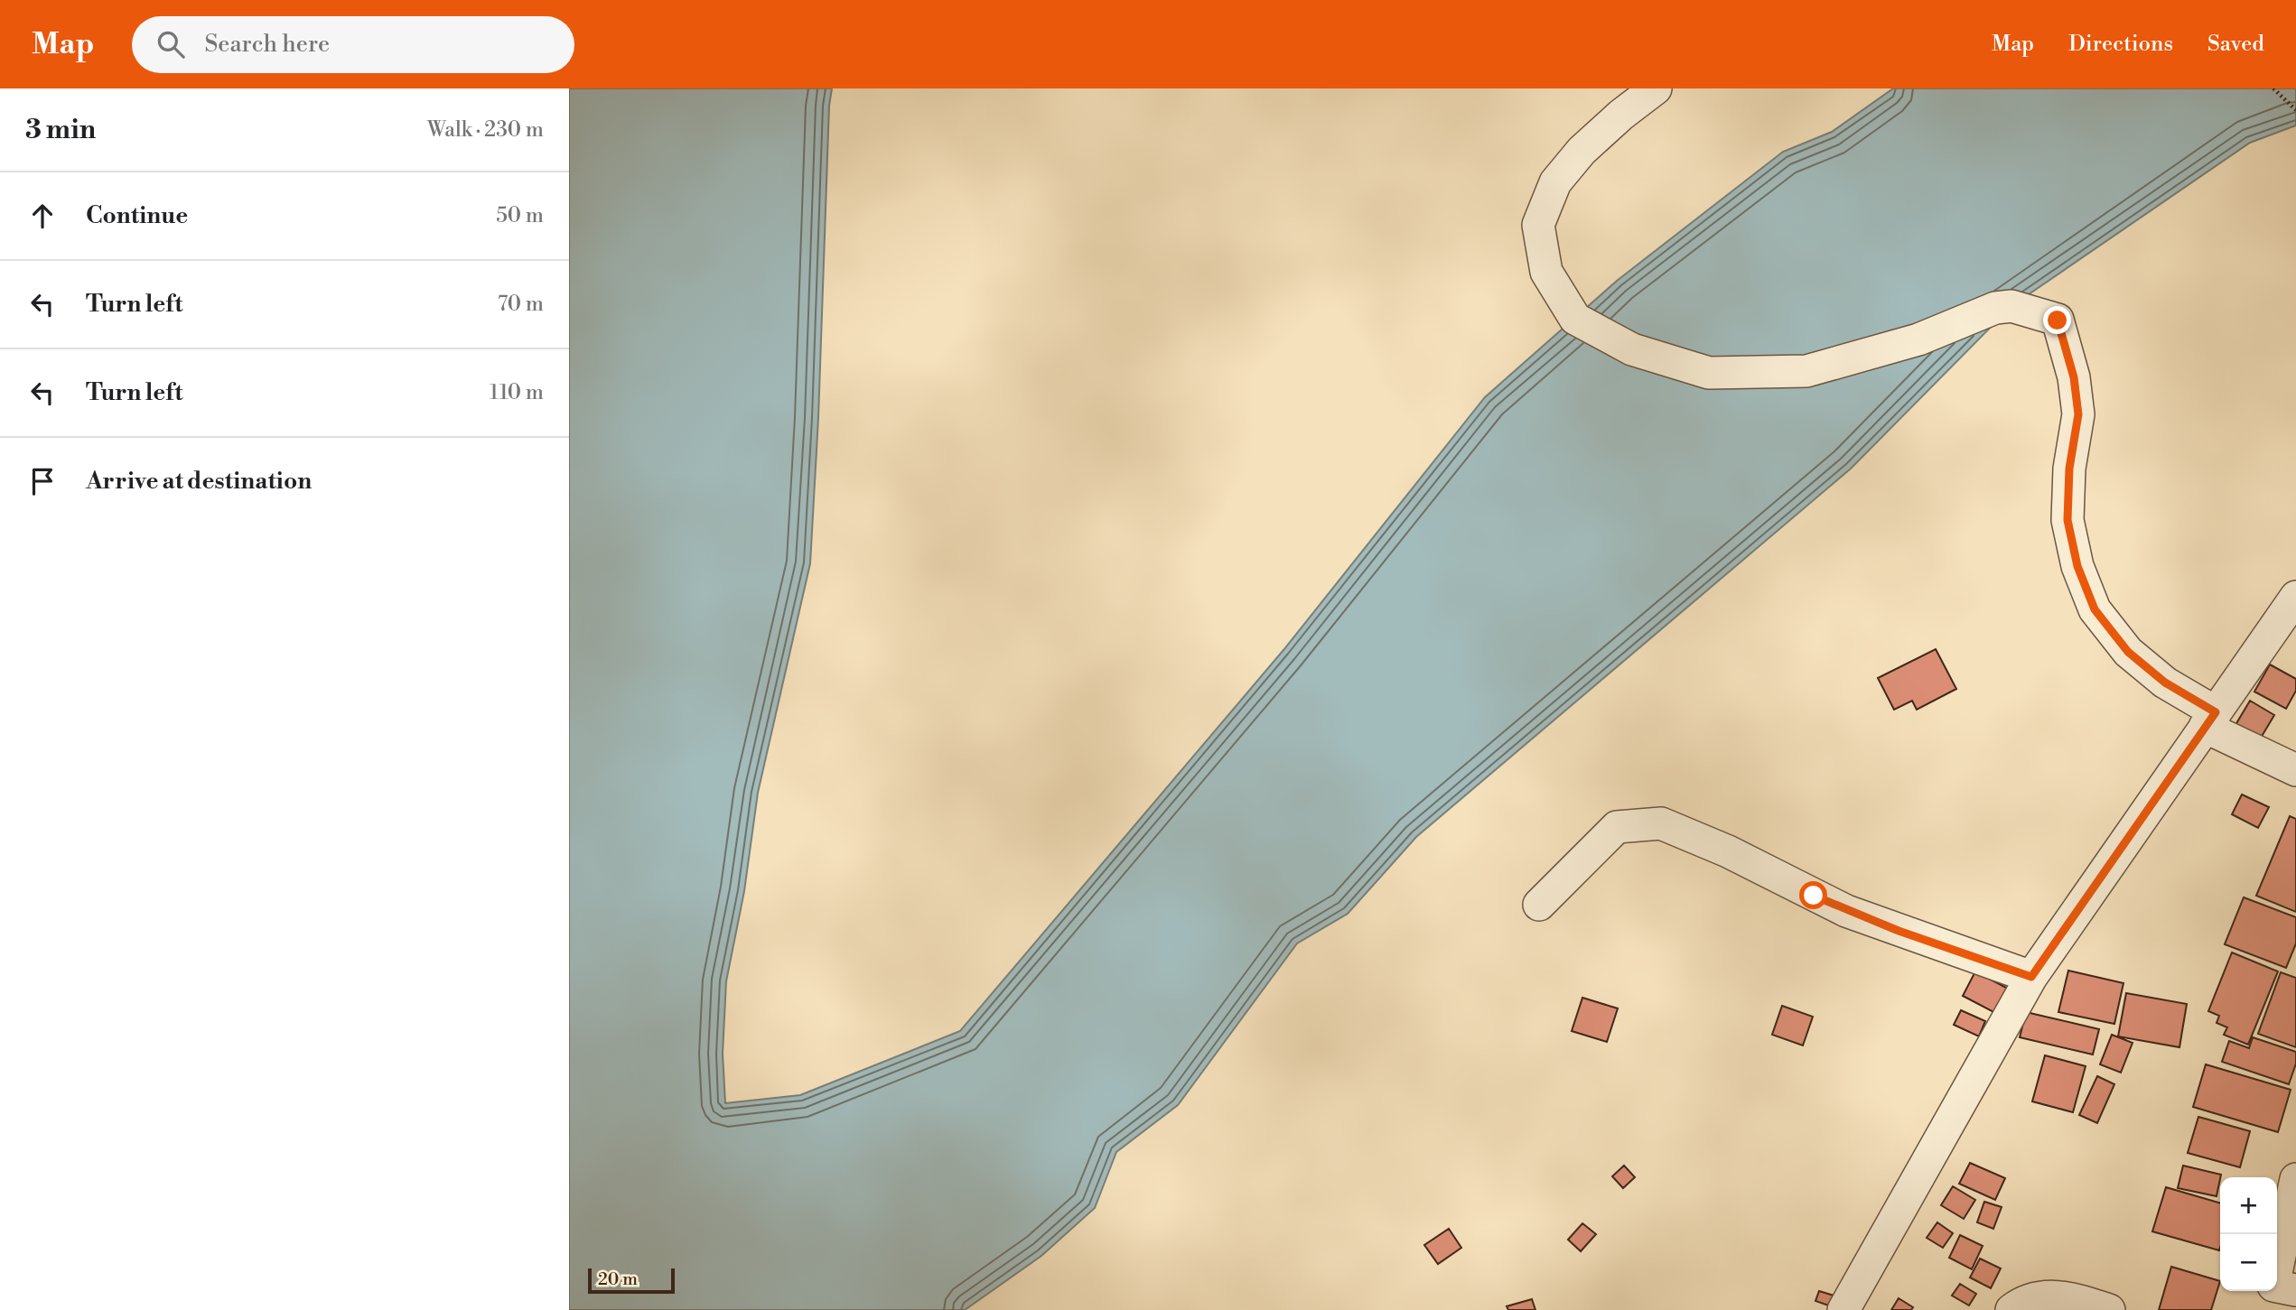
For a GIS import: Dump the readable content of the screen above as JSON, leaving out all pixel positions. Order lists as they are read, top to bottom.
{
  "scale_bar": "20 m",
  "page": {
    "header": "Map",
    "search": "Search here",
    "nav": ["Map", "Directions", "Saved"],
    "heading": ["3 min", "Walk · 230 m"],
    "list": [
      ["Continue", "50 m"],
      ["Turn left", "70 m"],
      ["Turn left", "110 m"],
      "Arrive at destination"
    ],
    "map_buttons": ["+", "−"],
    "scale": "20 m"
  }
}
